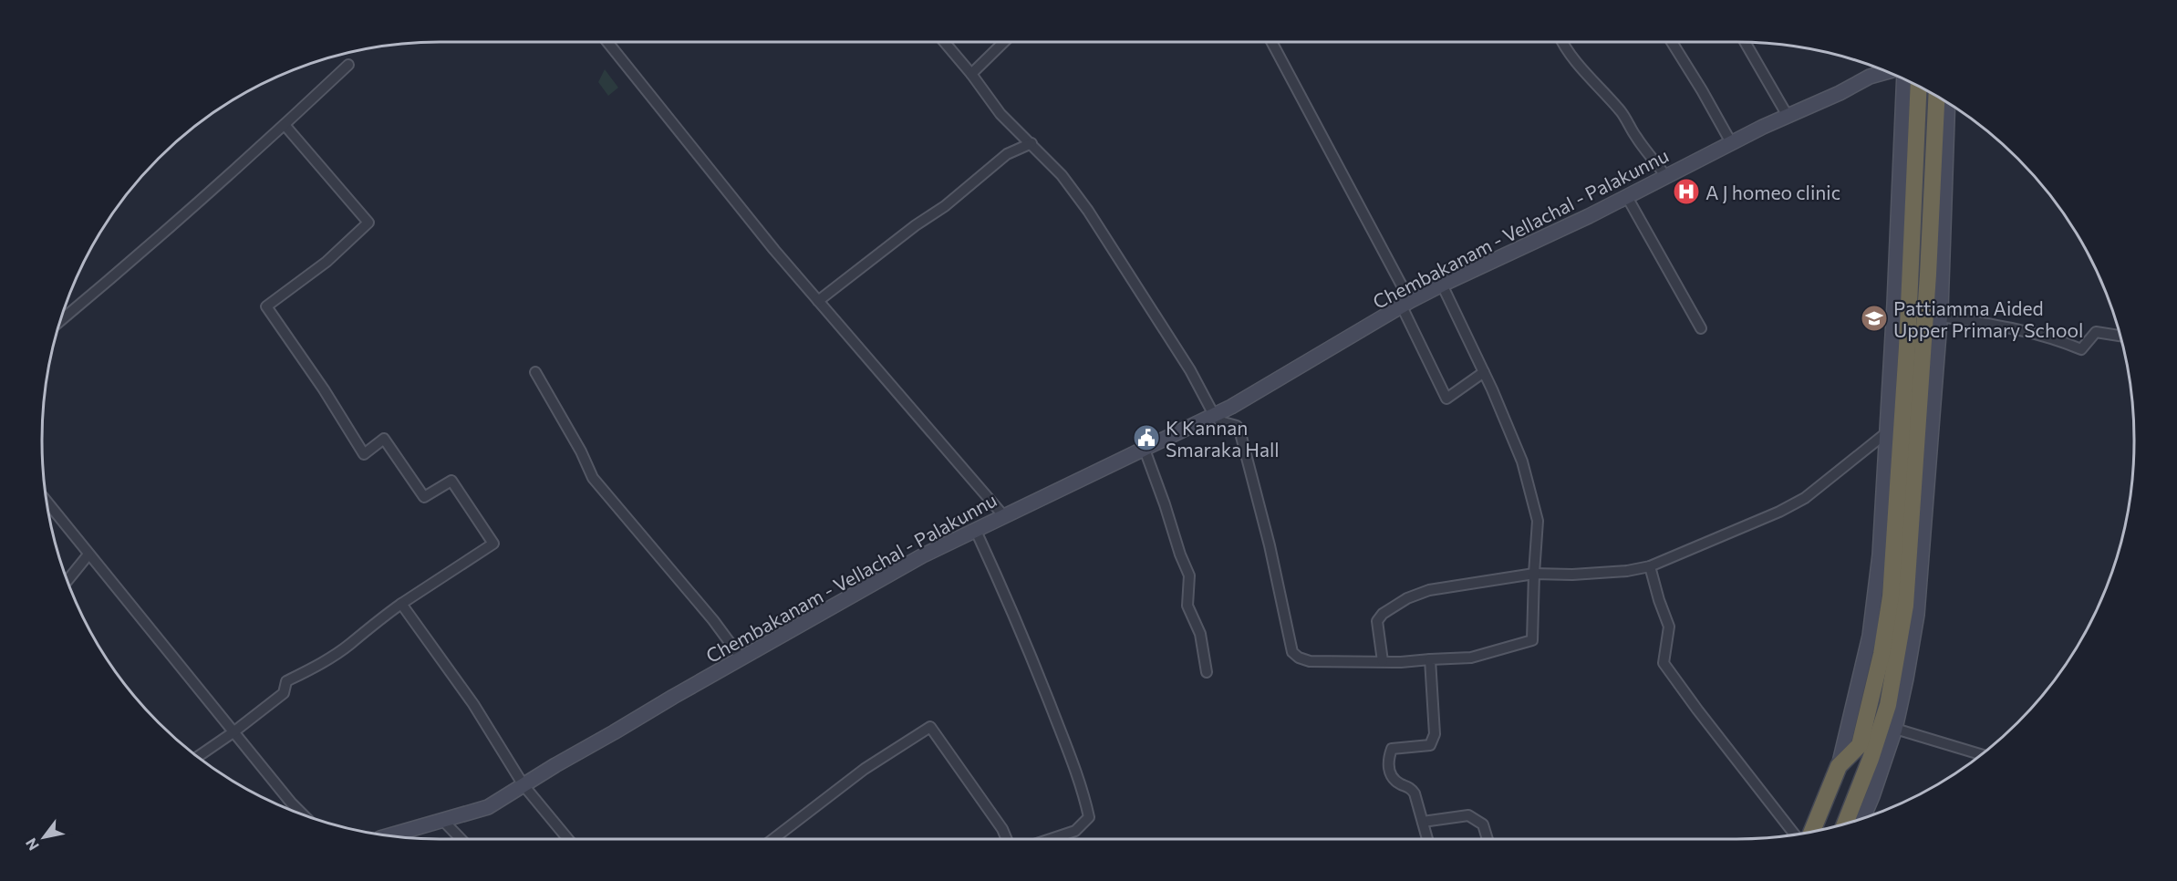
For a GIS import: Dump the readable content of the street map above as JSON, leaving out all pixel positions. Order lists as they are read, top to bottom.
{
  "streets": {
    "main road": ["Chembakanam - Vellachal - Palakunnu"]
  },
  "places": {
    "hospital": ["A J homeo clinic"],
    "school or university": ["Pattiamma Aided Upper Primary School"],
    "public building": ["K Kannan Smaraka Hall"]
  },
  "north": "bottom left"
}
